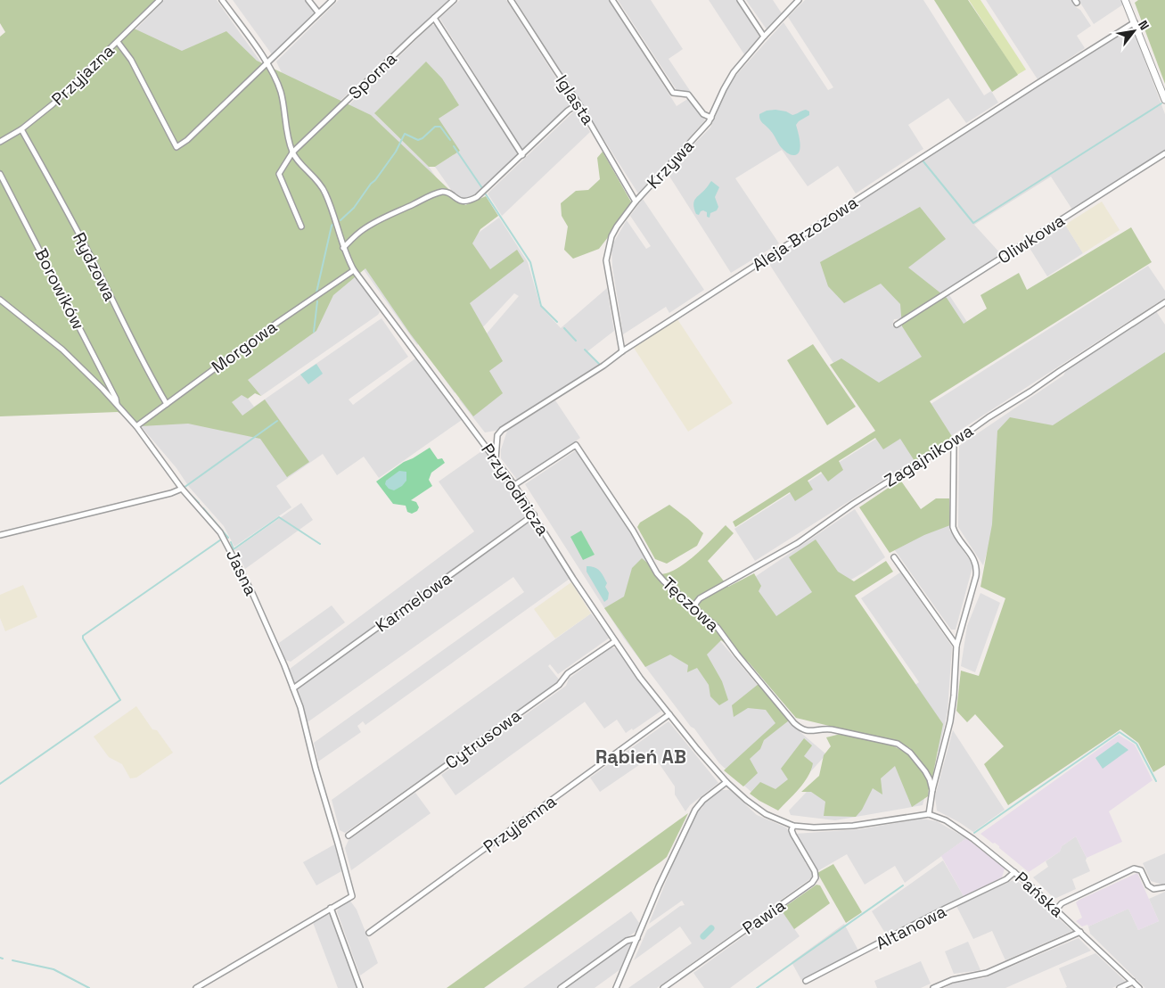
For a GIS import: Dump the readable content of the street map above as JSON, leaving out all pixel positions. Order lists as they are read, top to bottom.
{
  "streets": {
    "street": [
      "Przyjazna",
      "Sporna",
      "Iglasta",
      "Krzywa",
      "Aleja Brzozowa",
      "Oliwkowa",
      "Rydzowa",
      "Borowików",
      "Morgowa",
      "Zagajnikowa",
      "Przyrodnicza",
      "Jasna",
      "Karmelowa",
      "Tęczowa",
      "Cytrusowa",
      "Przyjemna",
      "Pańska",
      "Pawia",
      "Altanowa"
    ]
  },
  "crossings": [
    ["Przyjazna", "Rydzowa"],
    ["Sporna", "Przyrodnicza"],
    ["Iglasta", "Krzywa"],
    ["Krzywa", "Aleja Brzozowa"],
    ["Aleja Brzozowa", "Przyrodnicza"],
    ["Rydzowa", "Morgowa"],
    ["Borowików", "Jasna"],
    ["Morgowa", "Przyrodnicza"],
    ["Morgowa", "Jasna"],
    ["Zagajnikowa", "Tęczowa"],
    ["Przyrodnicza", "Karmelowa"],
    ["Przyrodnicza", "Tęczowa"],
    ["Przyrodnicza", "Cytrusowa"],
    ["Przyrodnicza", "Przyjemna"],
    ["Przyrodnicza", "Pańska"],
    ["Przyrodnicza", "Pawia"],
    ["Jasna", "Karmelowa"],
    ["Pańska", "Altanowa"]
  ],
  "districts": ["Rąbień AB"],
  "north": "top right"
}
